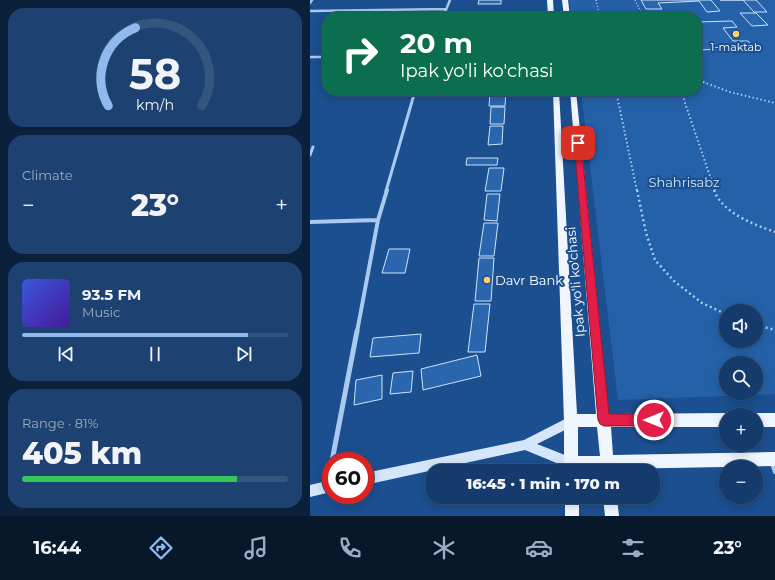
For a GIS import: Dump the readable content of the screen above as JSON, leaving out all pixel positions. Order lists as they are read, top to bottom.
{
  "streets": {
    "main road": ["Ipak yo'li ko'chasi"]
  },
  "parks": ["Shahrisabz"],
  "places": ["1-maktab", "Davr Bank"],
  "page": {
    "turn": ["20 m", "Ipak yo'li ko'chasi"],
    "tile": [
      "Climate",
      ["Range · 81%", "405 km"]
    ],
    "heat": ["−", "23°", "+"],
    "song": ["93.5 FM", "Music"],
    "map_buttons": ["+", "−"],
    "limit": "60",
    "trip": "16:45 · 1 min · 170 m",
    "tabs": ["16:44", "23°"],
    "gauge": ["58", "km/h"]
  }
}
